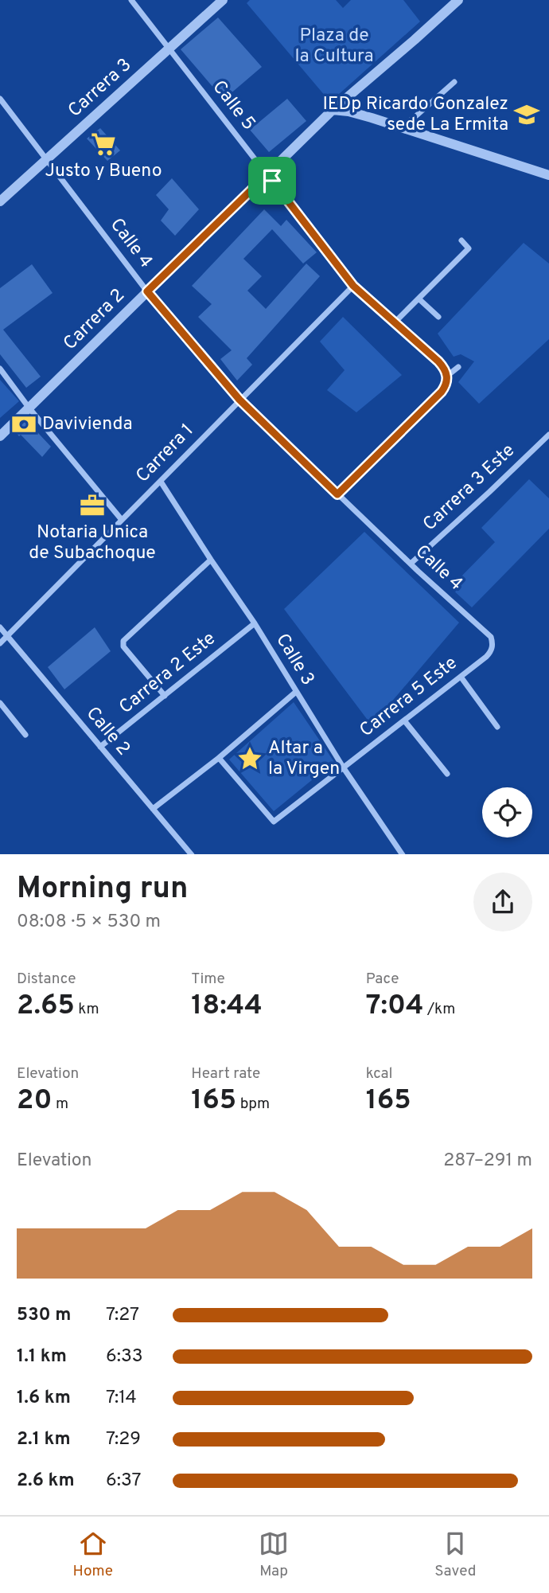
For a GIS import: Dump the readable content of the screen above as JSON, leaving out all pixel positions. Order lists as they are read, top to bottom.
{
  "streets": {
    "street": [
      "Carrera 3",
      "Calle 5",
      "Calle 4",
      "Carrera 2",
      "Carrera 1",
      "Carrera 3 Este",
      "Calle 3",
      "Carrera 2 Este",
      "Carrera 5 Este",
      "Calle 2"
    ]
  },
  "crossings": [
    ["Carrera 3", "Calle 5"],
    ["Carrera 3", "Calle 4"],
    ["Calle 5", "Carrera 2"],
    ["Calle 5", "Carrera 1"],
    ["Calle 4", "Carrera 2"],
    ["Calle 4", "Carrera 1"],
    ["Calle 4", "Carrera 3 Este"],
    ["Calle 4", "Carrera 5 Este"],
    ["Carrera 1", "Calle 3"],
    ["Carrera 1", "Calle 2"],
    ["Calle 3", "Carrera 2 Este"],
    ["Calle 3", "Carrera 5 Este"],
    ["Carrera 2 Este", "Calle 2"]
  ],
  "parks": ["Plaza de la Cultura"],
  "places": {
    "school or university": ["IEDp Ricardo Gonzalez sede La Ermita"],
    "supermarket": ["Justo y Bueno"],
    "bank": ["Davivienda"],
    "office": ["Notaria Unica de Subachoque"],
    "place": ["Altar a la Virgen"]
  },
  "page": {
    "heading": ["Morning run", "08:08 · 5 × 530 m"],
    "stats": [
      ["Distance", "2.65 km"],
      ["Time", "18:44"],
      ["Pace", "7:04 /km"],
      ["Elevation", "20 m"],
      ["Heart rate", "165 bpm"],
      ["kcal", "165"]
    ],
    "chart": ["Elevation", "287–291 m"],
    "list": [
      {
        "name": "530 m",
        "note": "7:27"
      },
      {
        "name": "1.1 km",
        "note": "6:33"
      },
      {
        "name": "1.6 km",
        "note": "7:14"
      },
      {
        "name": "2.1 km",
        "note": "7:29"
      },
      {
        "name": "2.6 km",
        "note": "6:37"
      }
    ],
    "tabs": ["Home", "Map", "Saved"]
  }
}
